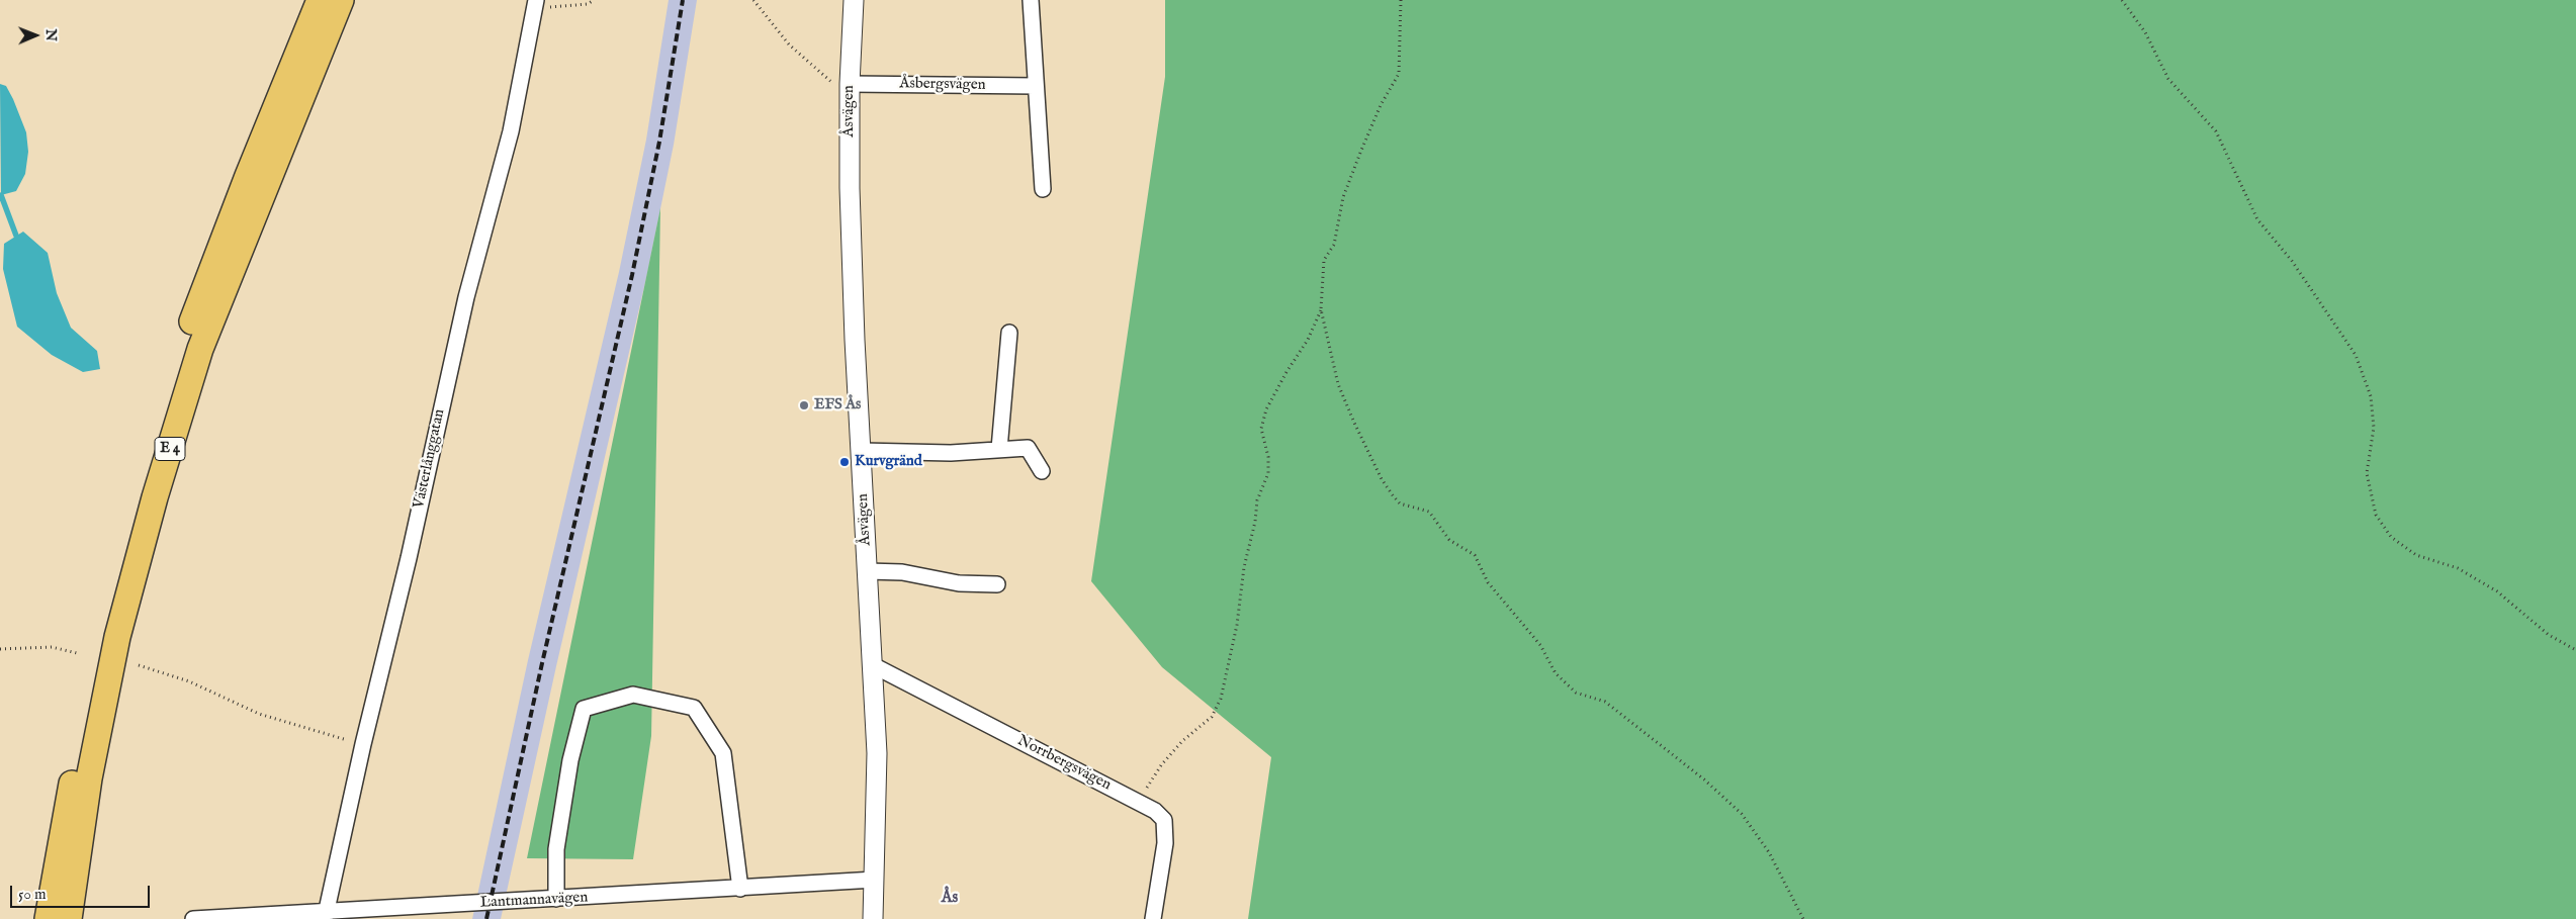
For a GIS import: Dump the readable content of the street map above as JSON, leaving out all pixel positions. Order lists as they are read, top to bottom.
{
  "streets": {
    "highway": ["E 4"],
    "street": [
      "Åsbergsvägen",
      "Åsvägen",
      "Västerlånggatan",
      "Norrbergsvägen",
      "Lantmannavägen"
    ]
  },
  "crossings": [
    ["Åsbergsvägen", "Åsvägen"],
    ["Åsvägen", "Norrbergsvägen"],
    ["Åsvägen", "Lantmannavägen"],
    ["Västerlånggatan", "Lantmannavägen"]
  ],
  "districts": ["Ås"],
  "places": ["EFS Ås", "Kurvgränd"],
  "scale_bar": "50 m",
  "north": "right"
}
